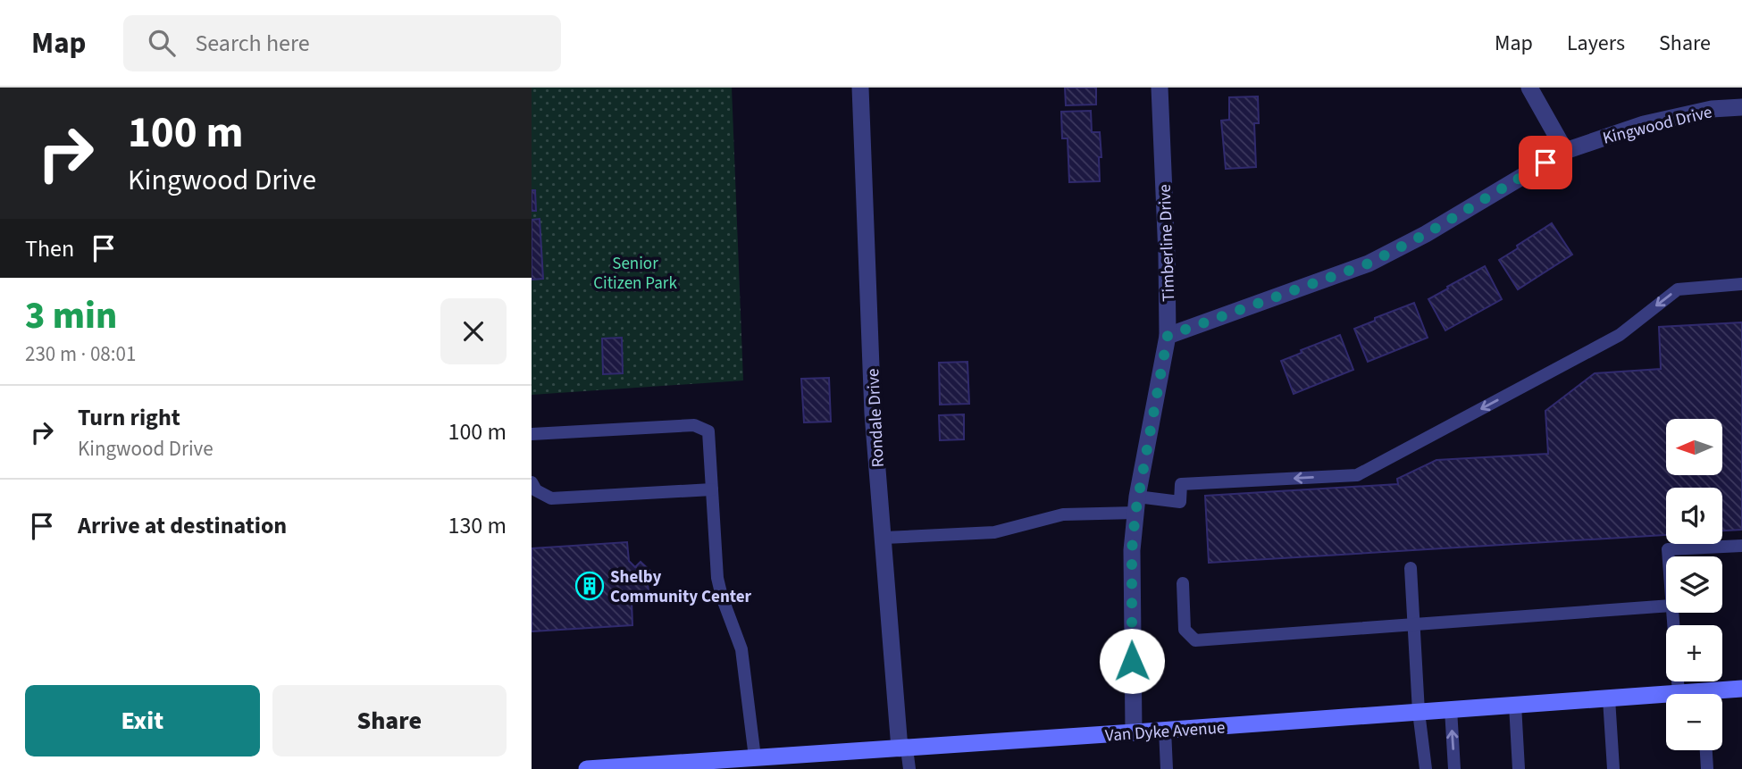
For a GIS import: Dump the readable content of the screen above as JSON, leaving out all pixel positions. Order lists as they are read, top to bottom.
{
  "streets": {
    "main road": ["Van Dyke Avenue"],
    "street": ["Kingwood Drive", "Timberline Drive", "Rondale Drive"]
  },
  "crossings": [
    ["Kingwood Drive", "Timberline Drive"],
    ["Timberline Drive", "Van Dyke Avenue"],
    ["Rondale Drive", "Van Dyke Avenue"]
  ],
  "parks": ["Senior Citizen Park"],
  "places": {
    "building": ["Shelby Community Center"]
  },
  "north": "left",
  "page": {
    "header": "Map",
    "search": "Search here",
    "nav": ["Map", "Layers", "Share"],
    "turn": ["100 m", "Kingwood Drive"],
    "then": "Then",
    "heading": ["3 min", "230 m · 08:01"],
    "list": [
      {
        "name": "Turn right",
        "note": "Kingwood Drive",
        "value": "100 m"
      },
      {
        "name": "Arrive at destination",
        "value": "130 m"
      }
    ],
    "map_buttons": ["+", "−"],
    "buttons": ["Exit", "Share"]
  }
}
